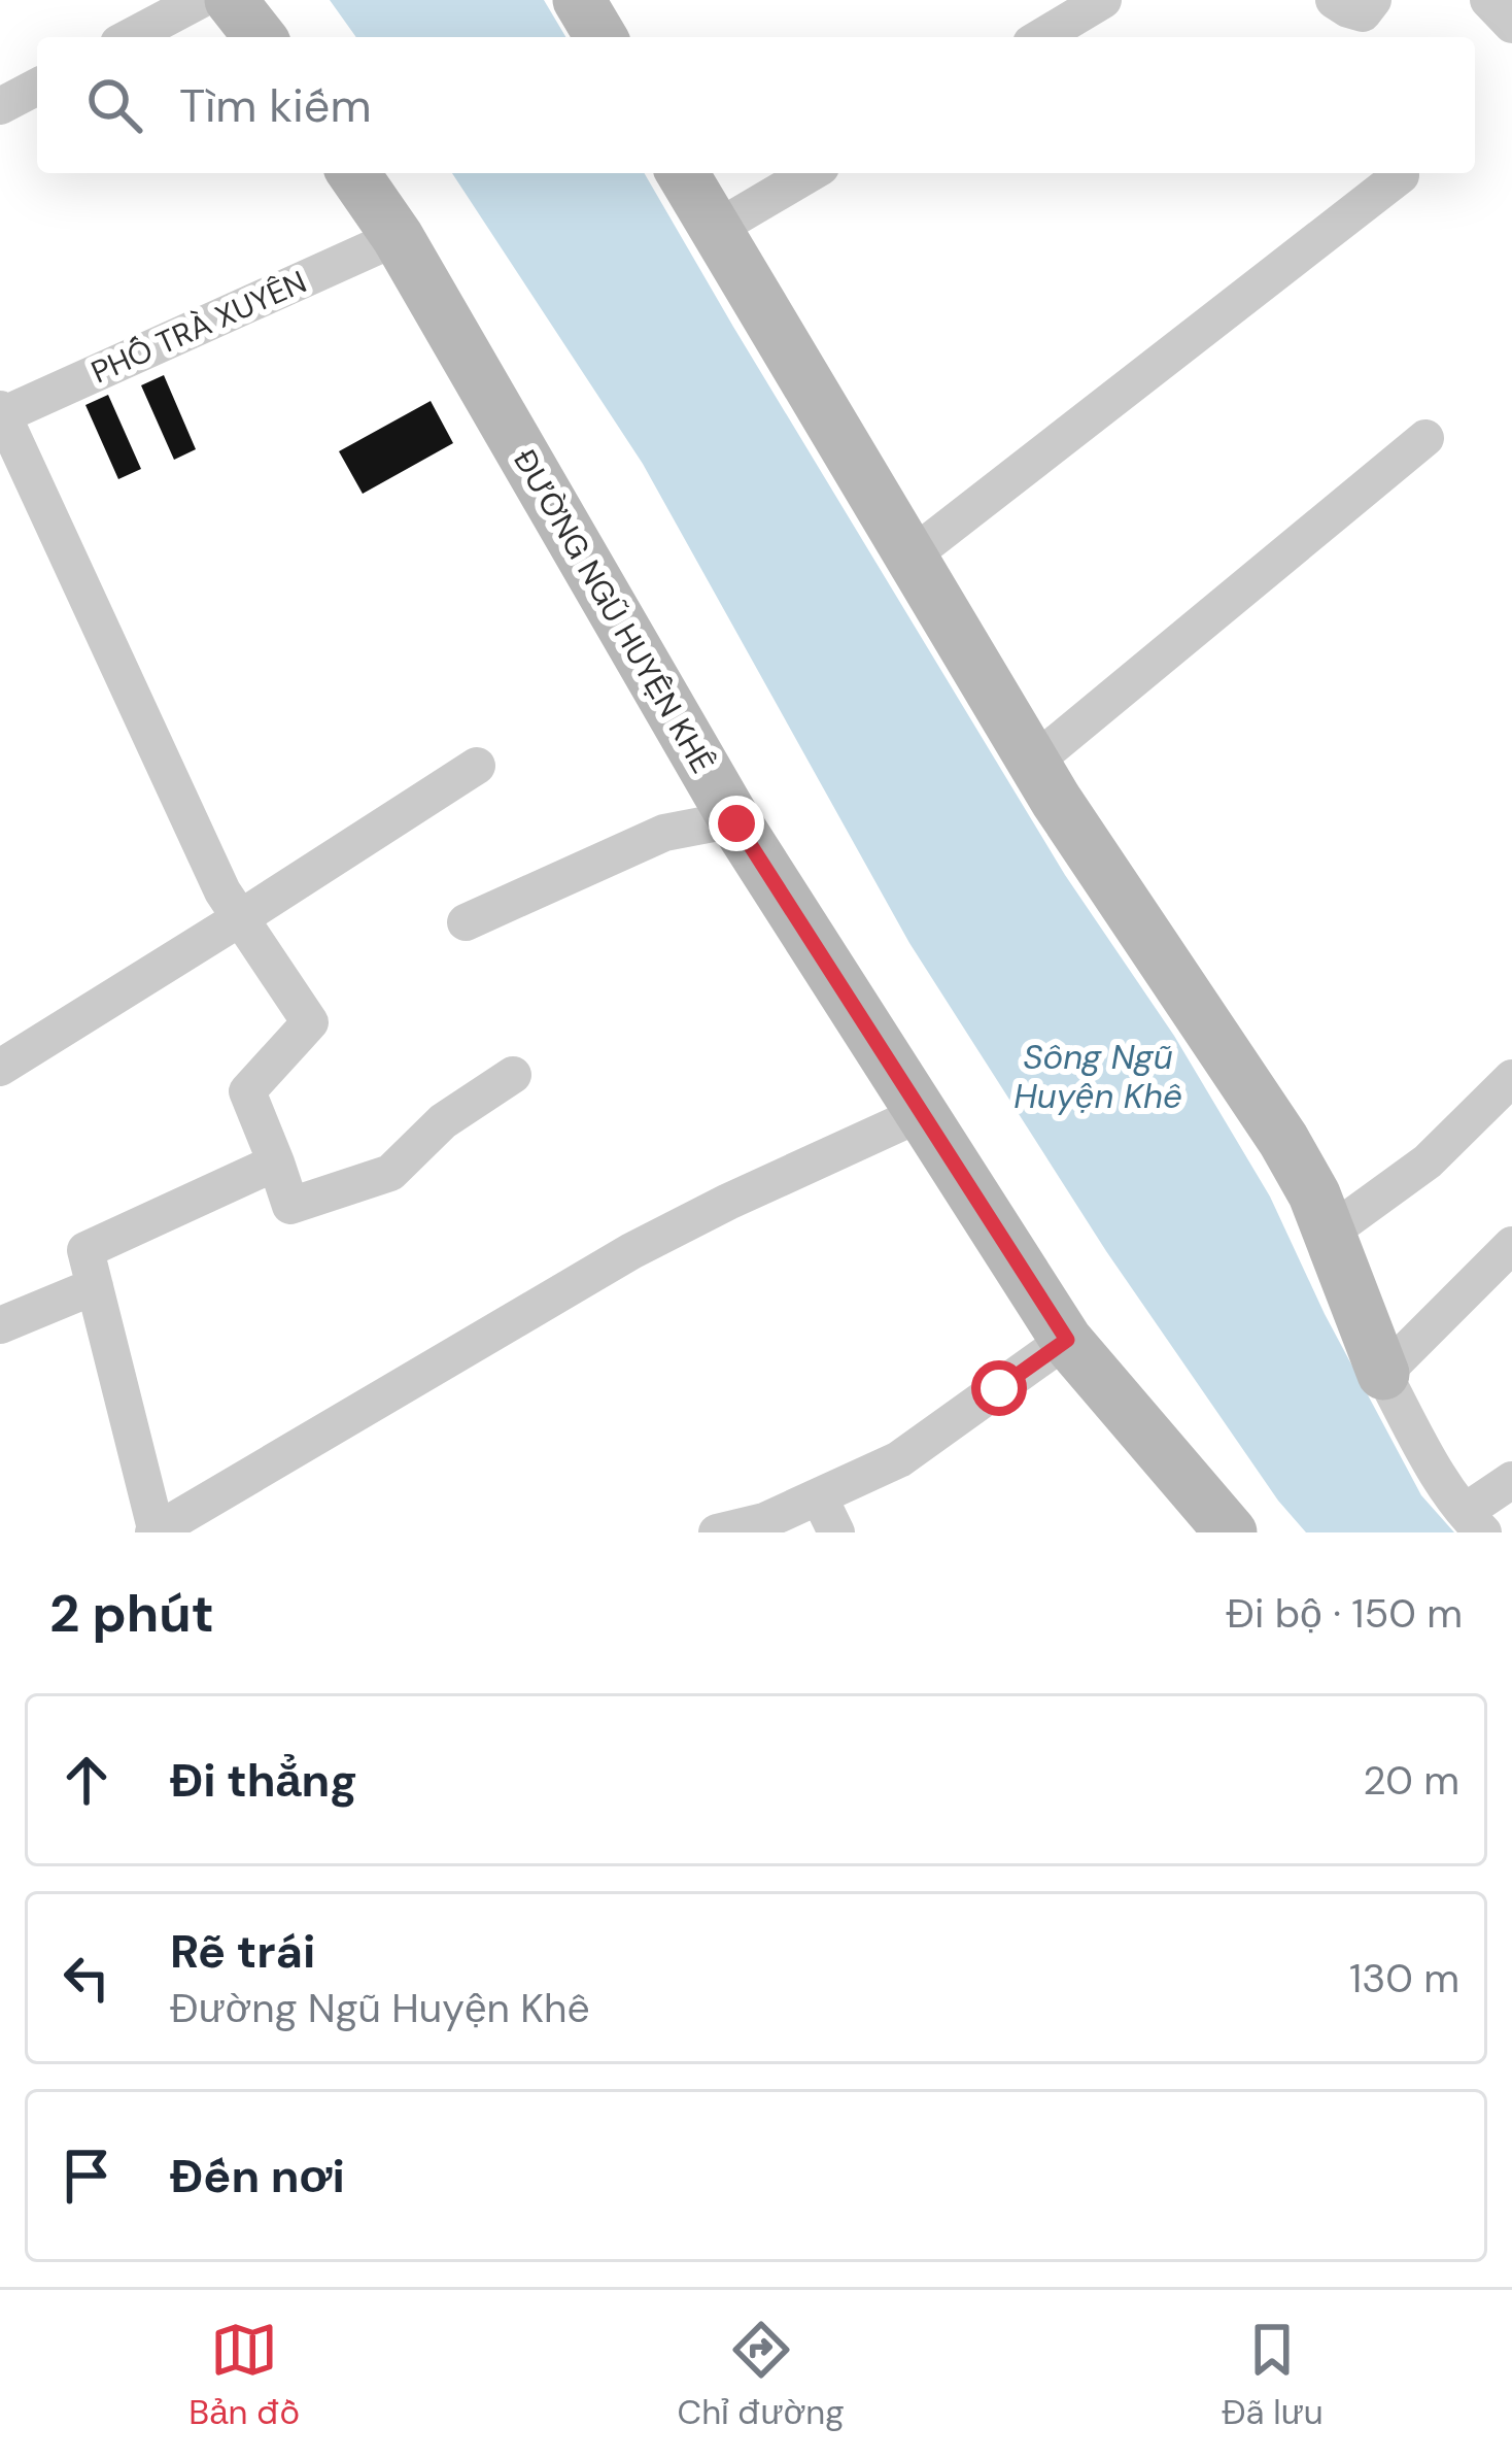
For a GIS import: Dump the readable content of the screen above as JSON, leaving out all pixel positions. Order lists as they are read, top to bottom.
{
  "streets": {
    "street": ["PHỐ TRÀ XUYÊN", "ĐƯỜNG NGŨ HUYỆN KHÊ"]
  },
  "crossings": [
    ["PHỐ TRÀ XUYÊN", "ĐƯỜNG NGŨ HUYỆN KHÊ"]
  ],
  "water": ["Sông Ngũ Huyện Khê"],
  "page": {
    "search": "Tìm kiếm",
    "heading": ["2 phút", "Đi bộ · 150 m"],
    "list": [
      ["Đi thẳng", "20 m"],
      ["Rẽ trái", "Đường Ngũ Huyện Khê", "130 m"],
      "Đến nơi"
    ],
    "nav": ["Bản đồ", "Chỉ đường", "Đã lưu"]
  }
}
